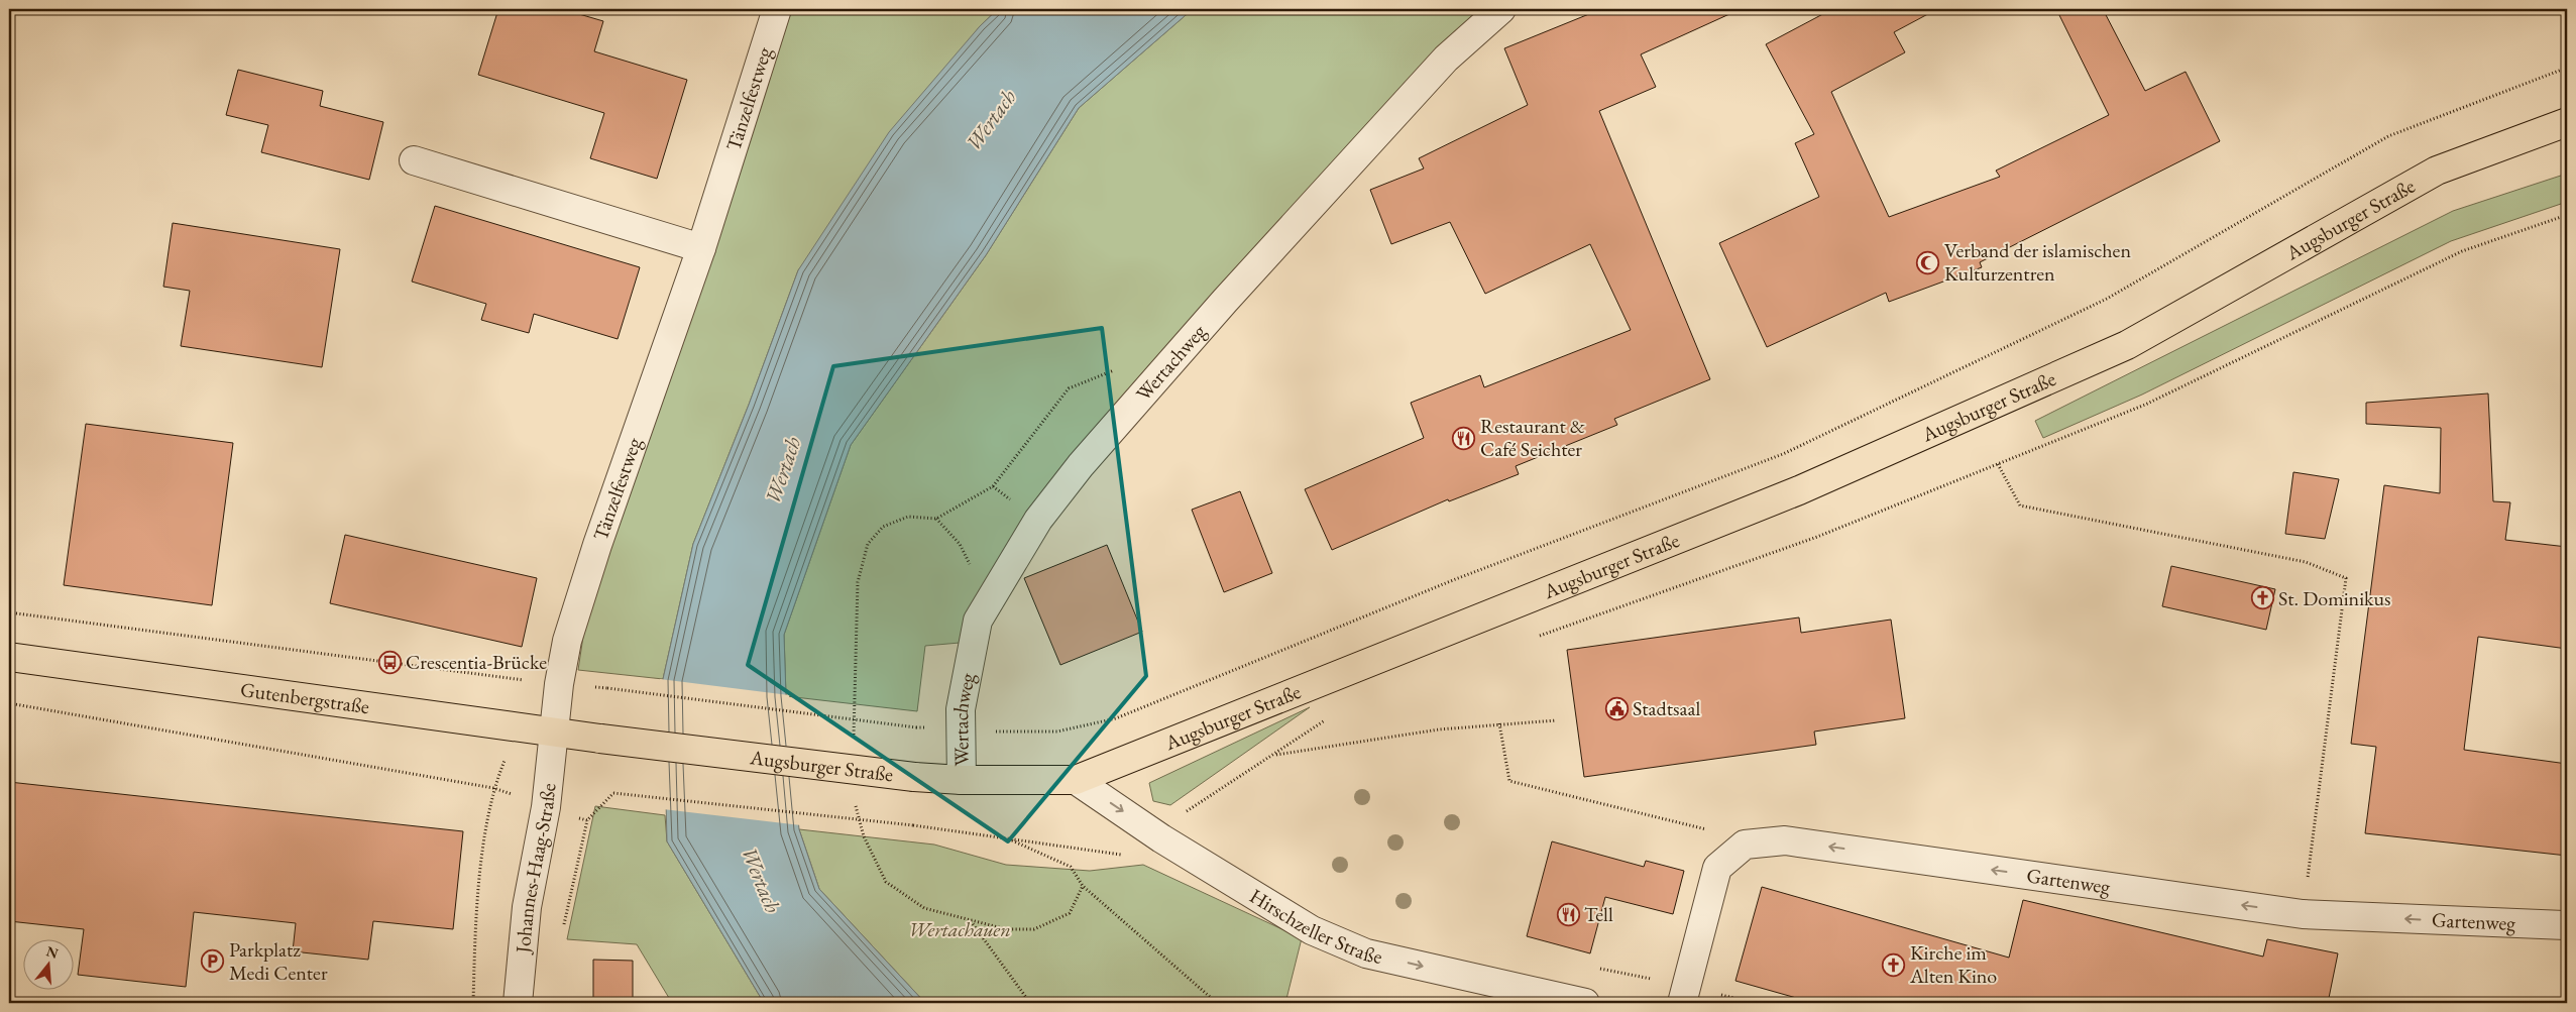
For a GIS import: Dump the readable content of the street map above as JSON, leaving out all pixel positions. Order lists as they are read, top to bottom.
{
  "streets": {
    "main road": ["Augsburger Straße", "Gutenbergstraße"],
    "street": [
      "Tänzelfestweg",
      "Wertachweg",
      "Johannes-Haag-Straße",
      "Gartenweg",
      "Hirschzeller Straße"
    ]
  },
  "crossings": [
    ["Tänzelfestweg", "Gutenbergstraße"],
    ["Tänzelfestweg", "Johannes-Haag-Straße"],
    ["Augsburger Straße", "Wertachweg"],
    ["Augsburger Straße", "Gutenbergstraße"],
    ["Augsburger Straße", "Hirschzeller Straße"],
    ["Gutenbergstraße", "Johannes-Haag-Straße"]
  ],
  "one_way": ["Gartenweg", "Hirschzeller Straße"],
  "water": ["Wertach"],
  "parks": ["Wertachauen"],
  "places": {
    "mosque": ["Verband der islamischen Kulturzentren"],
    "restaurant": ["Restaurant & Café Seichter", "Tell"],
    "church": ["St. Dominikus", "Kirche im Alten Kino"],
    "bus stop": ["Crescentia-Brücke"],
    "public building": ["Stadtsaal"],
    "parking": ["Parkplatz Medi Center"]
  },
  "north": "top"
}
